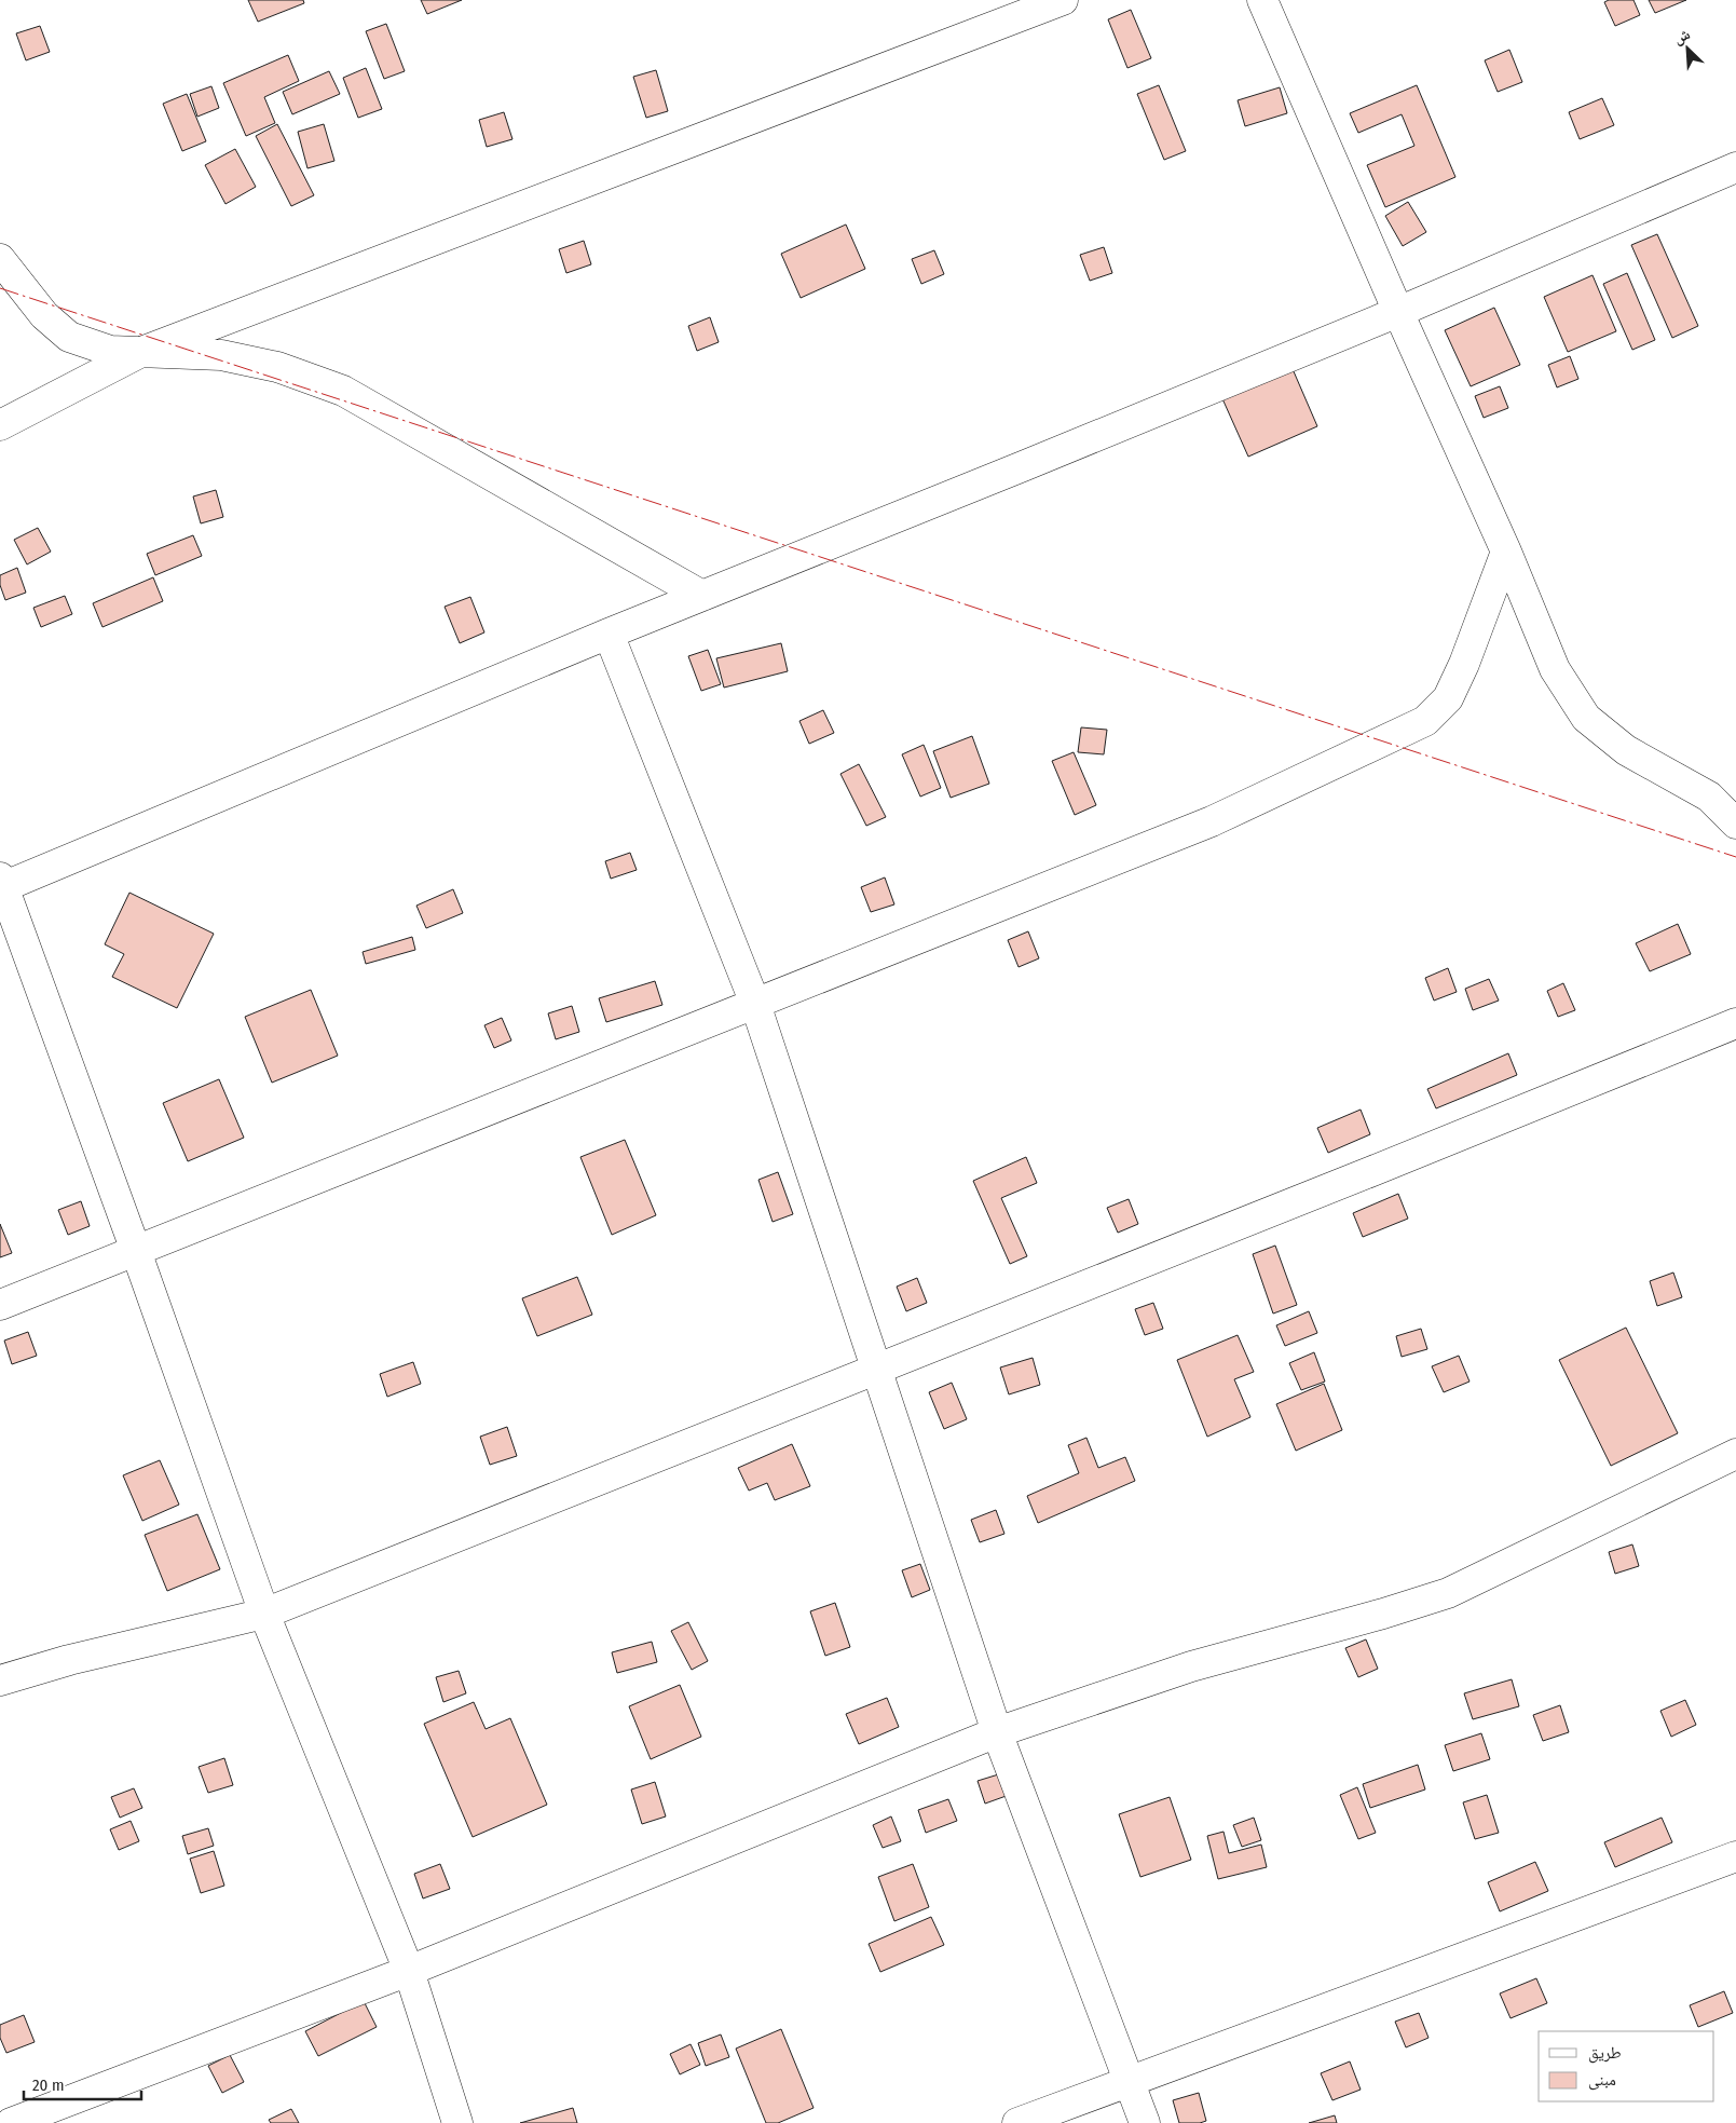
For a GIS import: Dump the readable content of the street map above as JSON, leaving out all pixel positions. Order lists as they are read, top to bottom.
{
  "legend": ["طريق", "مبنى"],
  "scale_bar": "20 m",
  "north": "top left"
}
